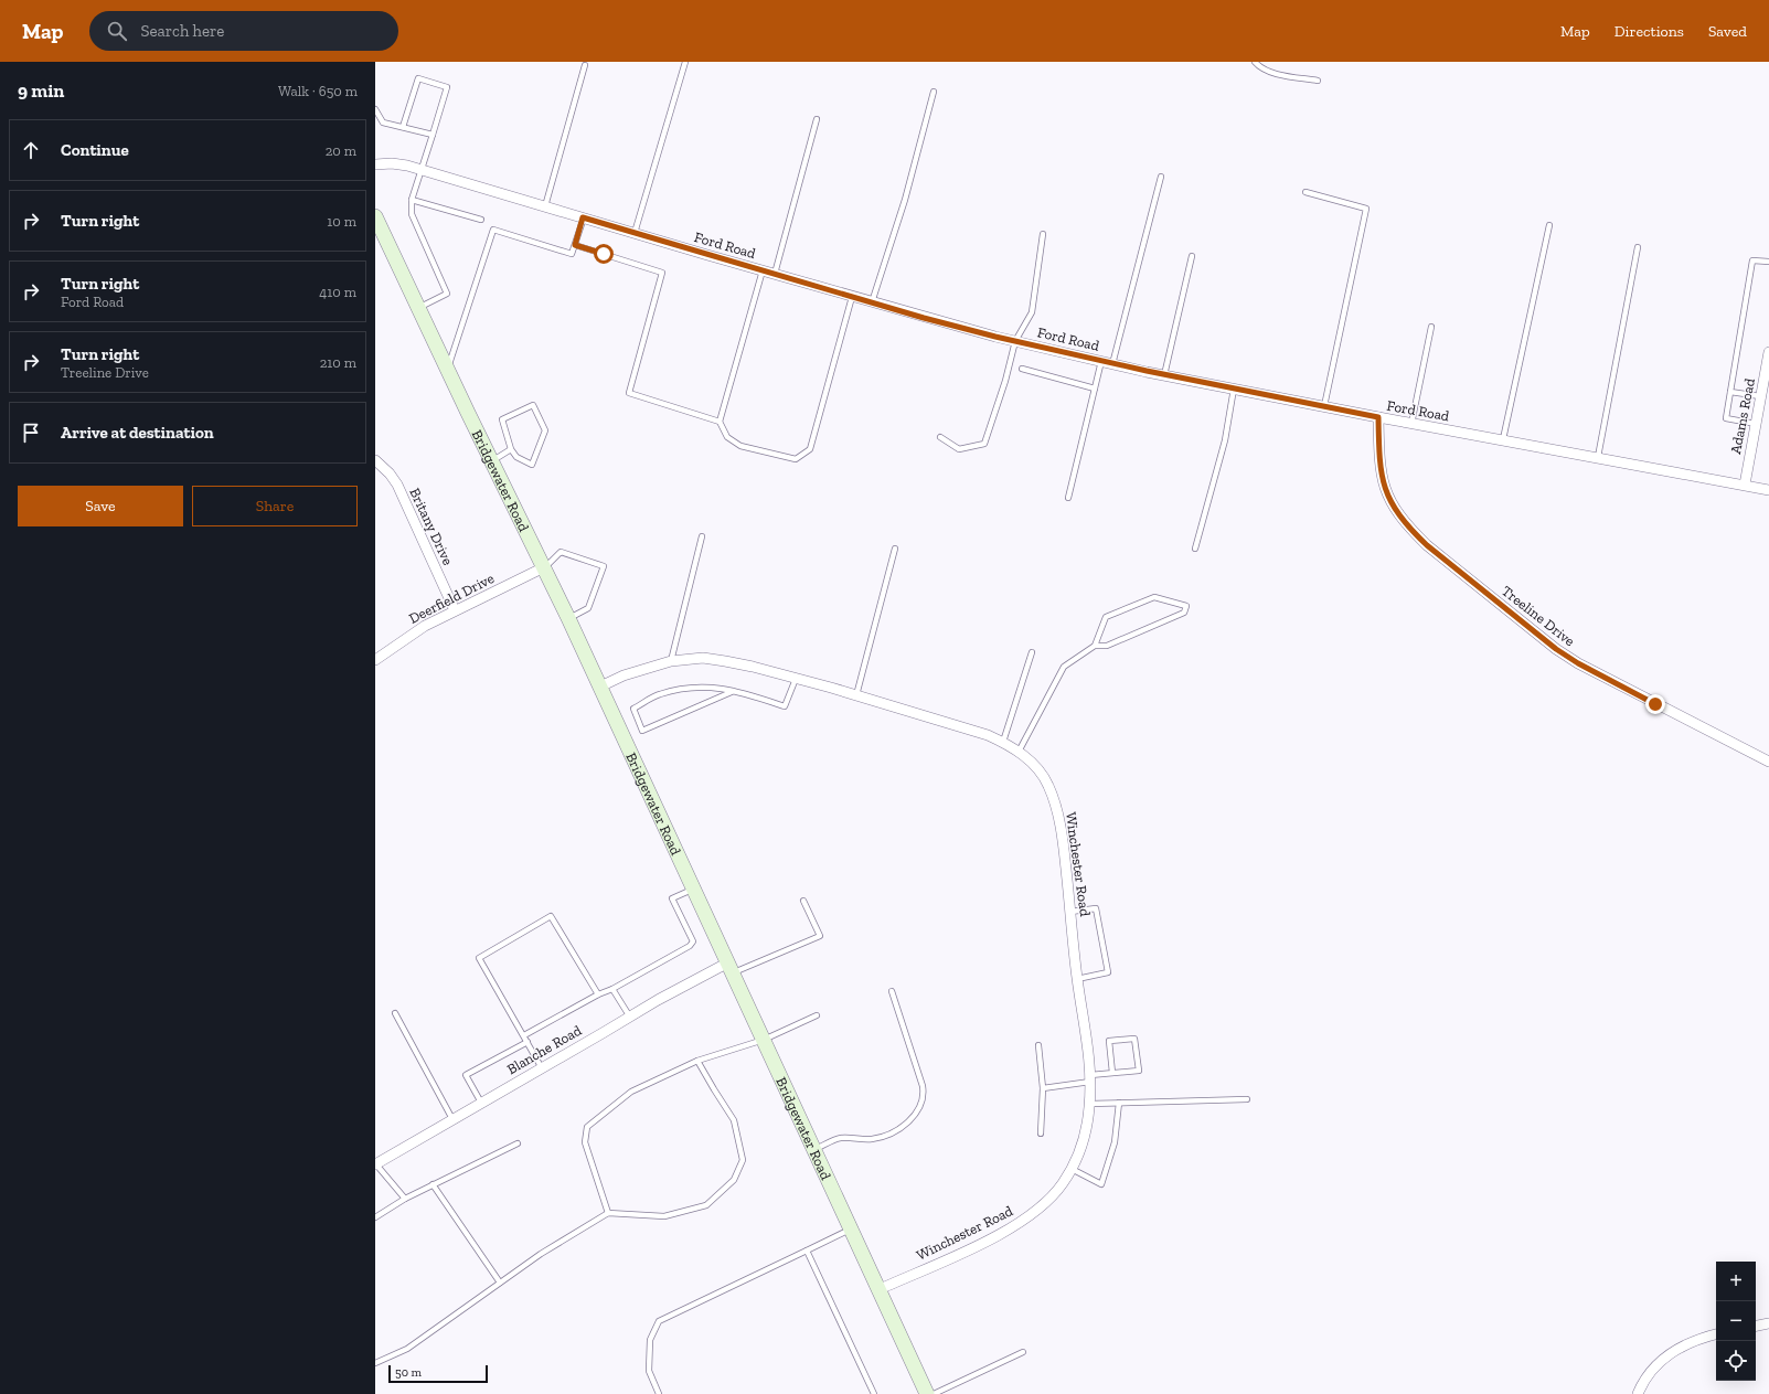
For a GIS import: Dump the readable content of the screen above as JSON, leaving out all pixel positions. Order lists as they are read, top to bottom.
{
  "streets": {
    "main road": ["Bridgewater Road"],
    "street": [
      "Ford Road",
      "Adams Road",
      "Britany Drive",
      "Deerfield Drive",
      "Treeline Drive",
      "Winchester Road",
      "Blanche Road"
    ]
  },
  "crossings": [
    ["Ford Road", "Adams Road"],
    ["Ford Road", "Treeline Drive"],
    ["Bridgewater Road", "Deerfield Drive"],
    ["Bridgewater Road", "Winchester Road"],
    ["Bridgewater Road", "Blanche Road"],
    ["Britany Drive", "Deerfield Drive"]
  ],
  "scale_bar": "50 m",
  "page": {
    "header": "Map",
    "search": "Search here",
    "nav": ["Map", "Directions", "Saved"],
    "heading": ["9 min", "Walk · 650 m"],
    "list": [
      ["Continue", "20 m"],
      ["Turn right", "10 m"],
      ["Turn right", "Ford Road", "410 m"],
      ["Turn right", "Treeline Drive", "210 m"],
      "Arrive at destination"
    ],
    "buttons": ["Save", "Share"],
    "map_buttons": ["+", "−"],
    "scale": "50 m"
  }
}
